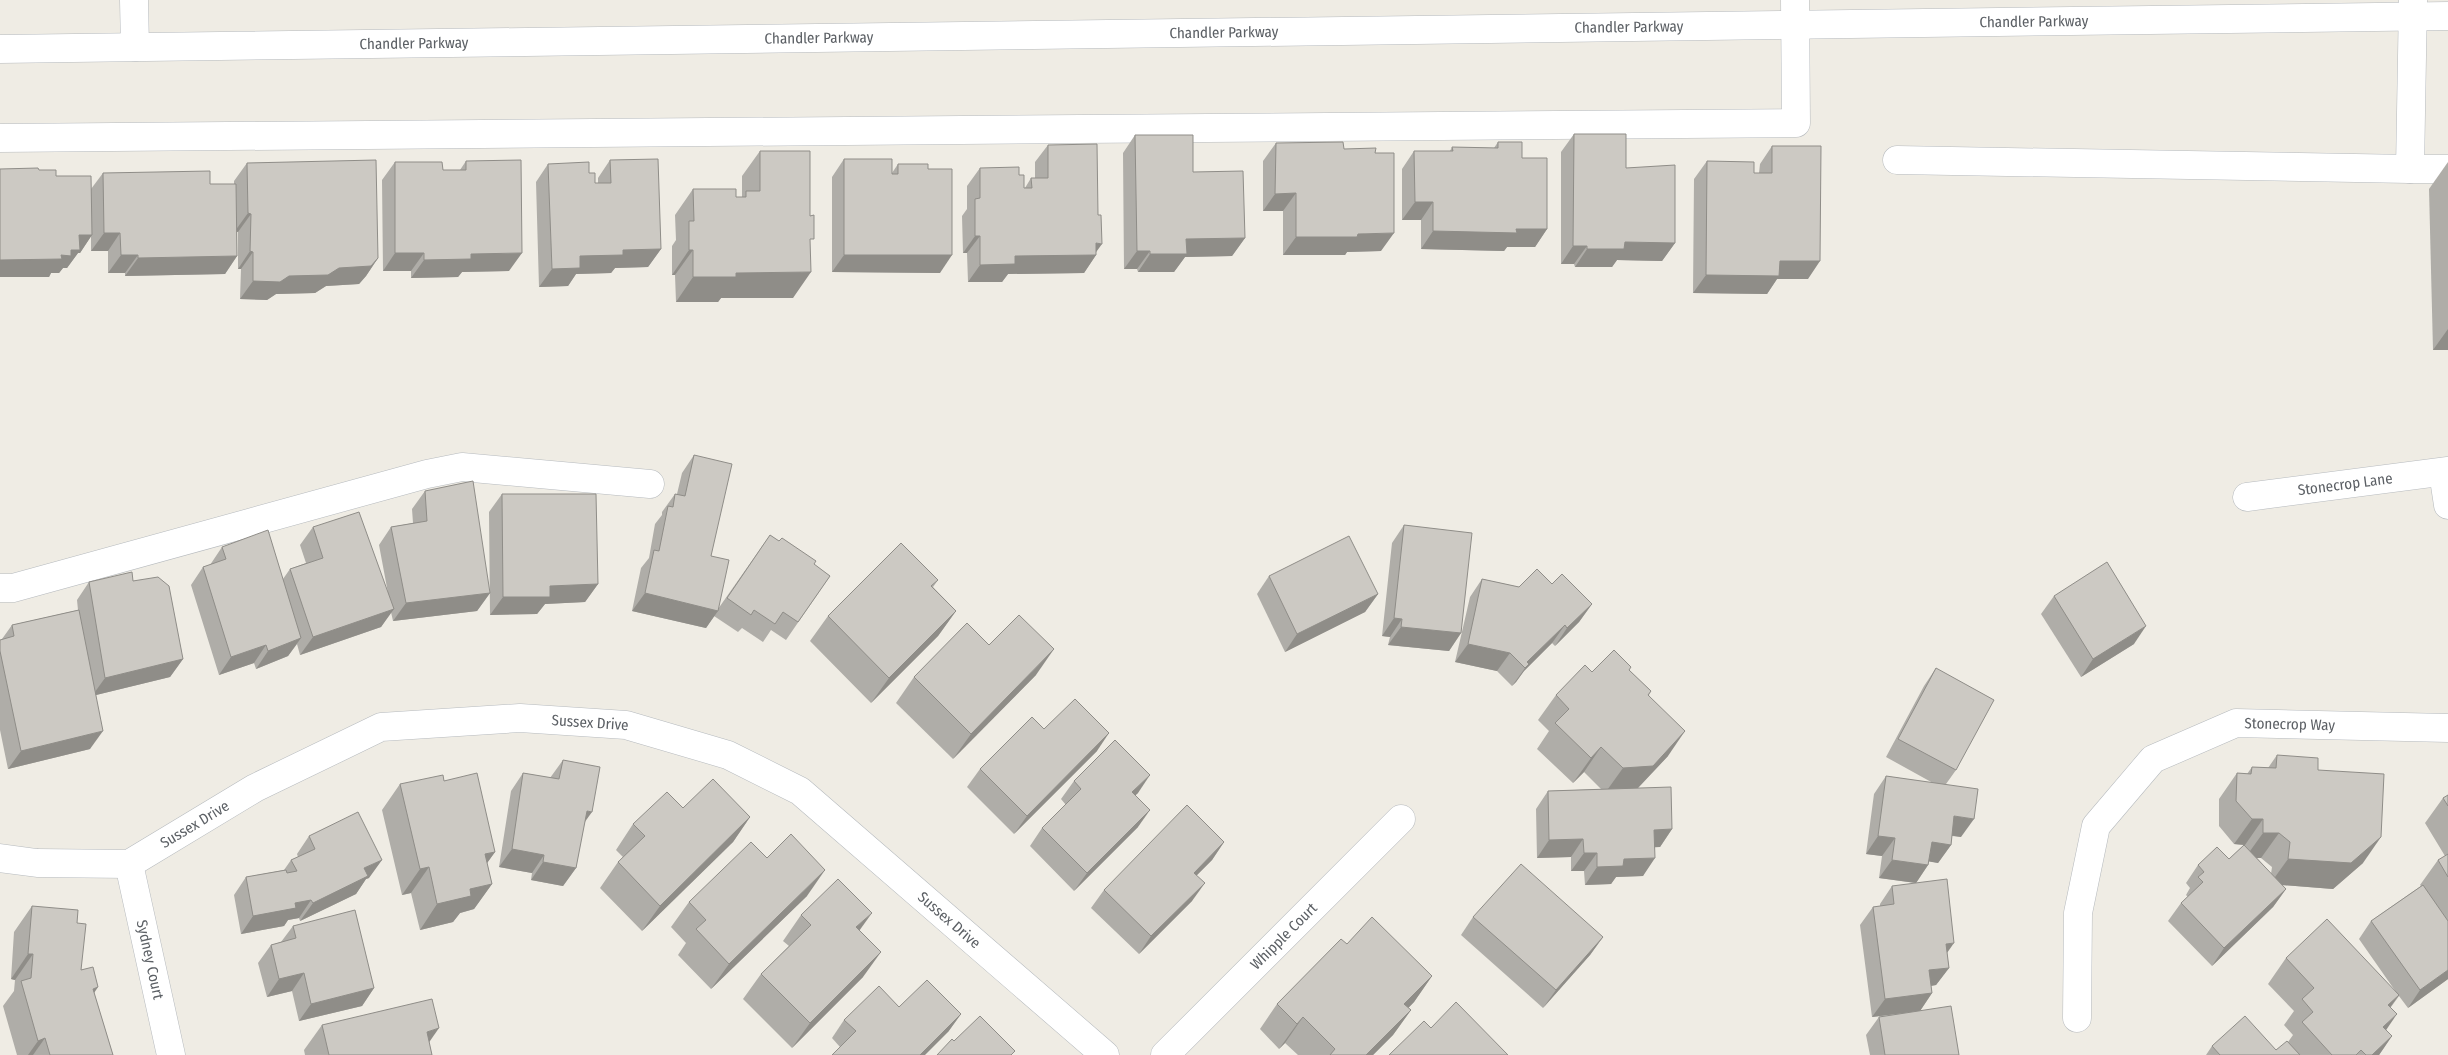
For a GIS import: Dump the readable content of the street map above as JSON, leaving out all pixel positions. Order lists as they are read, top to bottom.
{
  "streets": {
    "street": [
      "Chandler Parkway",
      "Stonecrop Lane",
      "Sussex Drive",
      "Stonecrop Way",
      "Whipple Court",
      "Sydney Court"
    ]
  },
  "crossings": [
    ["Sussex Drive", "Sydney Court"]
  ]
}
